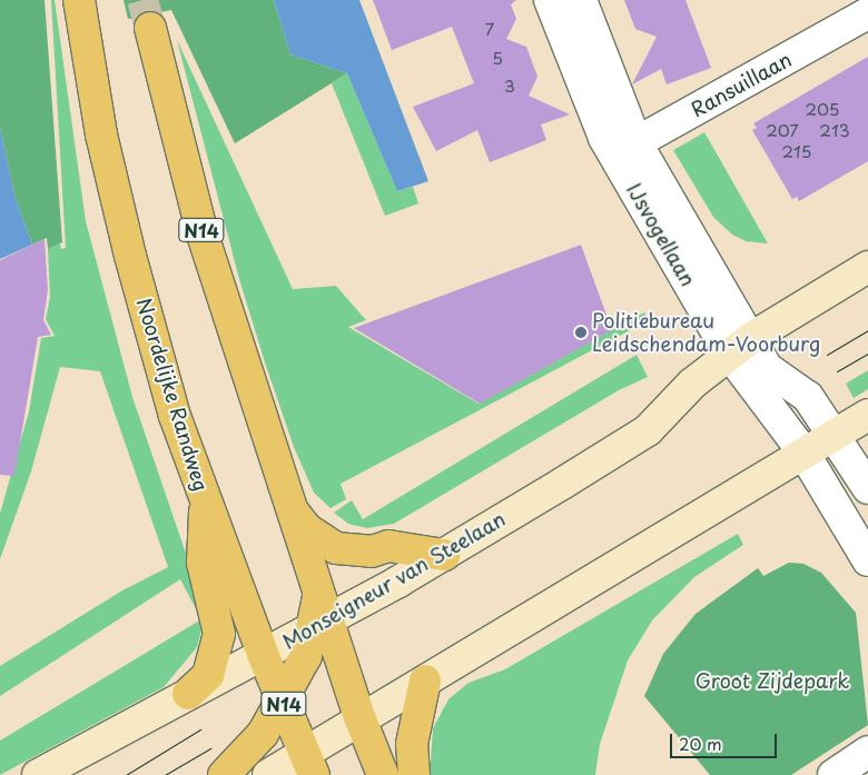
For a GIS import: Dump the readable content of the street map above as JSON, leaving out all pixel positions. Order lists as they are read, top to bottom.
{
  "streets": {
    "main road": ["N14", "Noordelijke Randweg", "Monseigneur van Steelaan"],
    "street": ["Ransuillaan", "IJsvogellaan"]
  },
  "crossings": [
    ["Ransuillaan", "IJsvogellaan"],
    ["N14", "Monseigneur van Steelaan"],
    ["IJsvogellaan", "Monseigneur van Steelaan"],
    ["Noordelijke Randweg", "Monseigneur van Steelaan"]
  ],
  "parks": ["Groot Zijdepark"],
  "places": ["Politiebureau Leidschendam-Voorburg"],
  "house_numbers": [
    "7",
    "5",
    "3",
    "205",
    "207",
    "213",
    "215"
  ],
  "scale_bar": "20 m"
}
